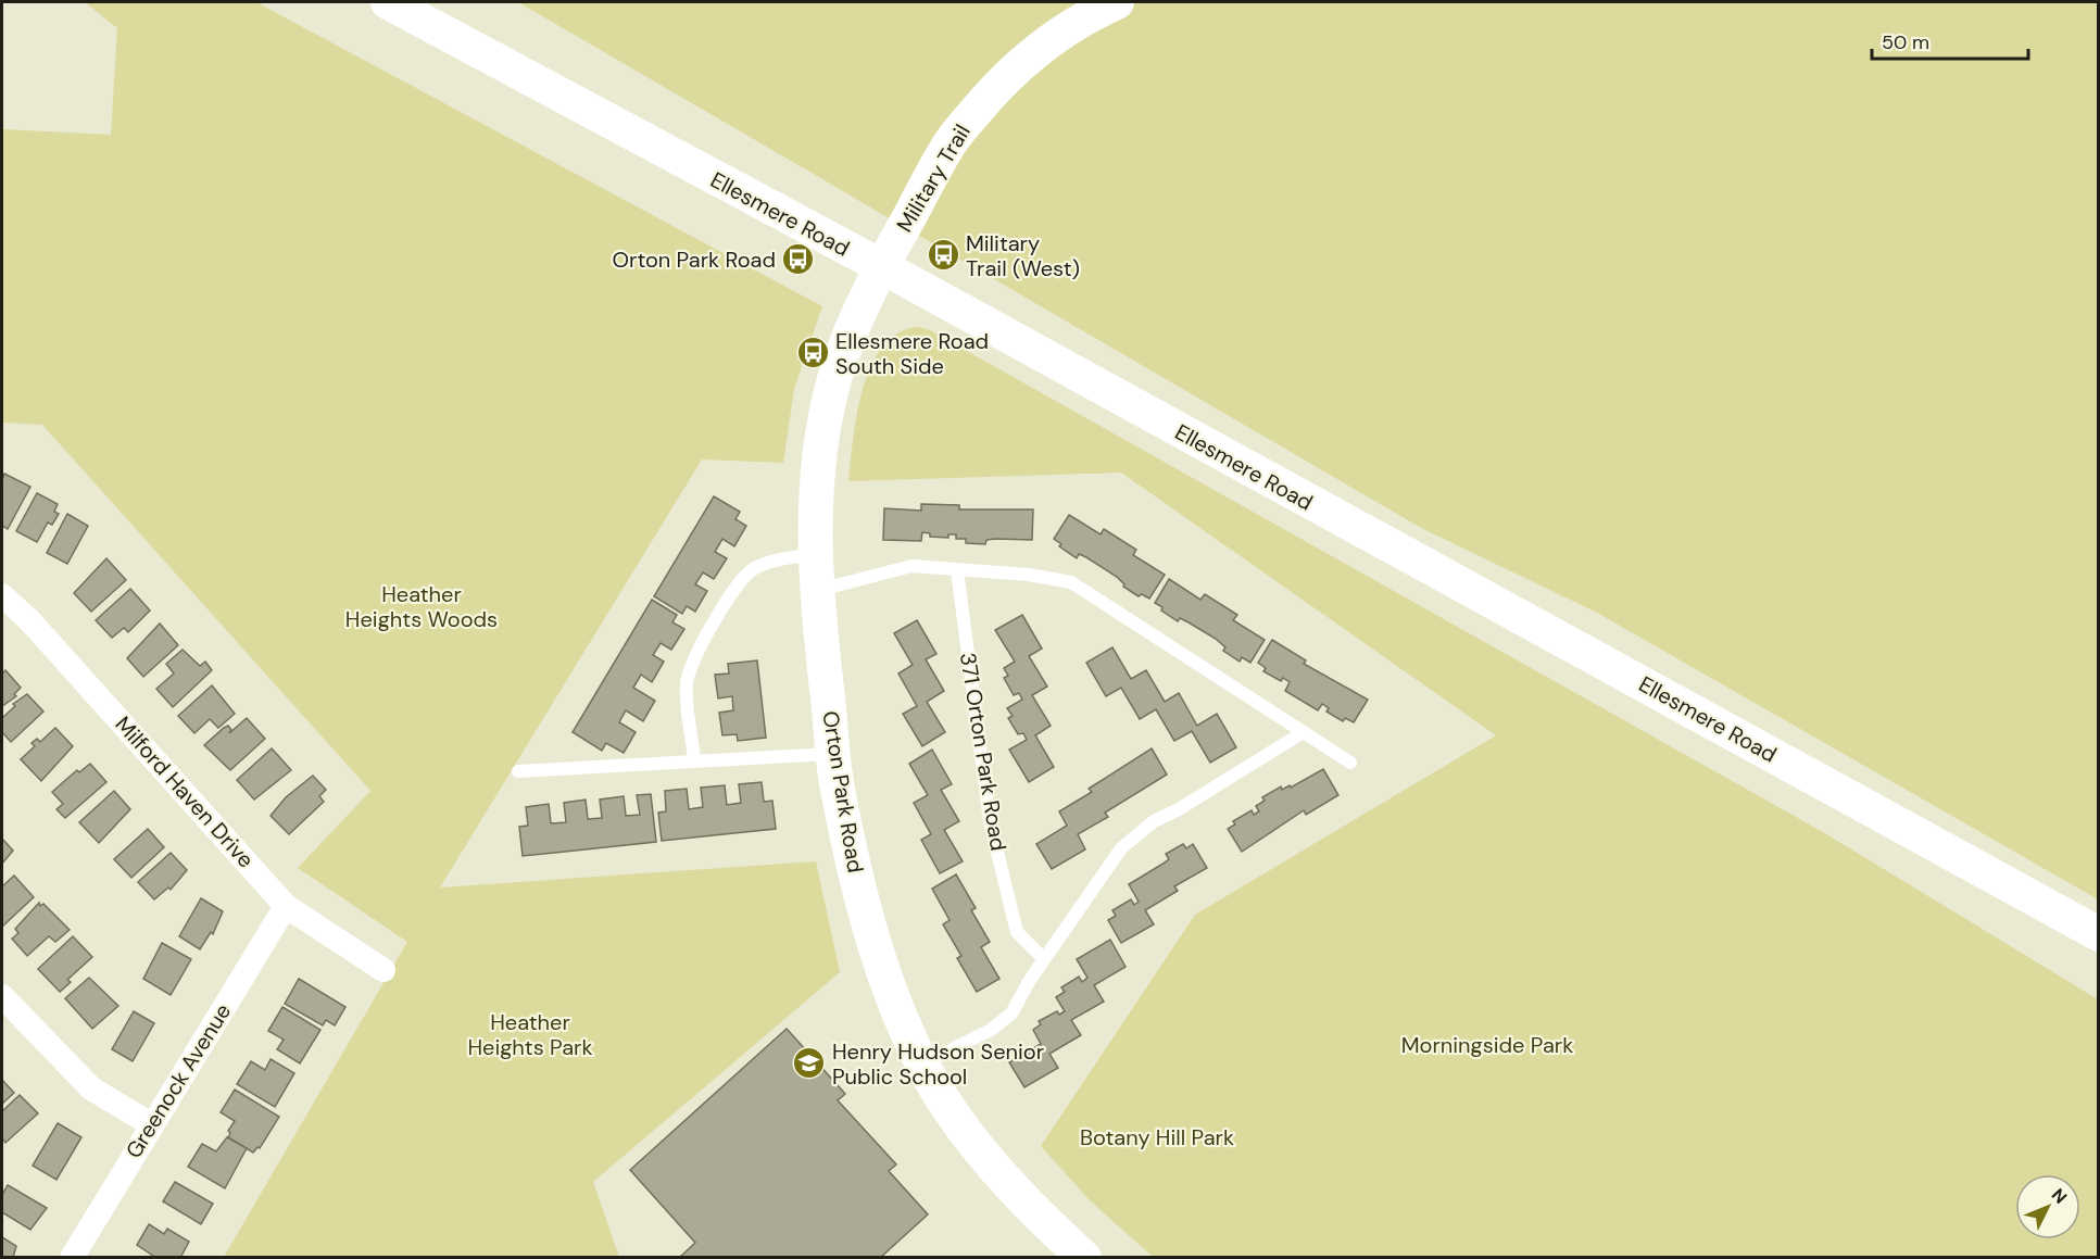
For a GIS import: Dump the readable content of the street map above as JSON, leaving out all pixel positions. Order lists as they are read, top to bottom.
{
  "streets": {
    "main road": ["Military Trail", "Ellesmere Road", "Orton Park Road"],
    "street": ["Milford Haven Drive", "Greenock Avenue"],
    "lane": ["371 Orton Park Road"]
  },
  "crossings": [
    ["Military Trail", "Ellesmere Road"],
    ["Military Trail", "Orton Park Road"],
    ["Ellesmere Road", "Orton Park Road"],
    ["Milford Haven Drive", "Greenock Avenue"]
  ],
  "parks": [
    "Heather Heights Woods",
    "Heather Heights Park",
    "Morningside Park",
    "Botany Hill Park"
  ],
  "places": {
    "bus stop": ["Military Trail (West)", "Orton Park Road", "Ellesmere Road South Side"],
    "school or university": ["Henry Hudson Senior Public School"]
  },
  "scale_bar": "50 m",
  "north": "top right"
}
